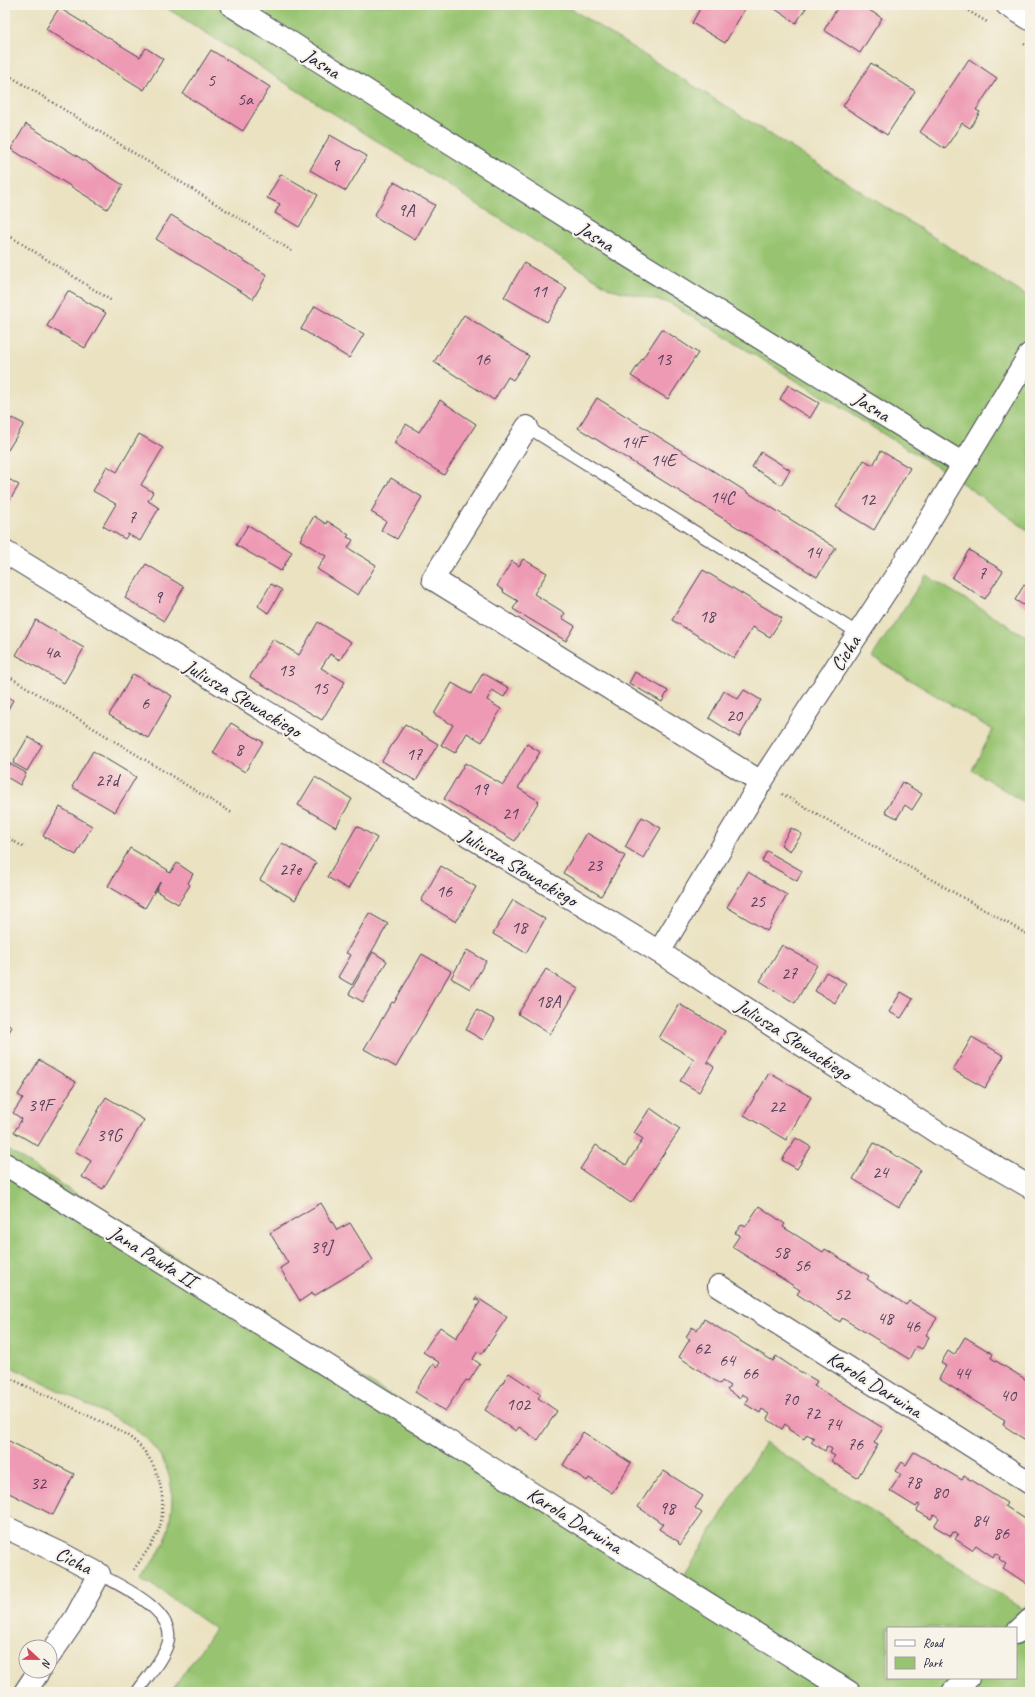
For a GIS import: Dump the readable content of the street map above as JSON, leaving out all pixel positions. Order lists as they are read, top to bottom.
{
  "streets": {
    "street": [
      "Jasna",
      "Cicha",
      "Juliusza Słowackiego",
      "Jana Pawła II",
      "Karola Darwina"
    ]
  },
  "crossings": [
    ["Jasna", "Cicha"],
    ["Cicha", "Juliusza Słowackiego"],
    ["Jana Pawła II", "Karola Darwina"]
  ],
  "house_numbers": [
    "5",
    "5a",
    "9",
    "9A",
    "11",
    "16",
    "13",
    "14F",
    "14E",
    "14C",
    "12",
    "7",
    "14",
    "7",
    "9",
    "18",
    "4a",
    "13",
    "15",
    "6",
    "20",
    "8",
    "17",
    "27d",
    "19",
    "21",
    "23",
    "27e",
    "16",
    "25",
    "18",
    "27",
    "18A",
    "39F",
    "22",
    "39G",
    "24",
    "39J",
    "58",
    "56",
    "52",
    "48",
    "46",
    "62",
    "64",
    "66",
    "44",
    "40",
    "70",
    "102",
    "72",
    "74",
    "76",
    "78",
    "32",
    "80",
    "98",
    "84",
    "86"
  ],
  "legend": ["Road", "Park"],
  "north": "right"
}
